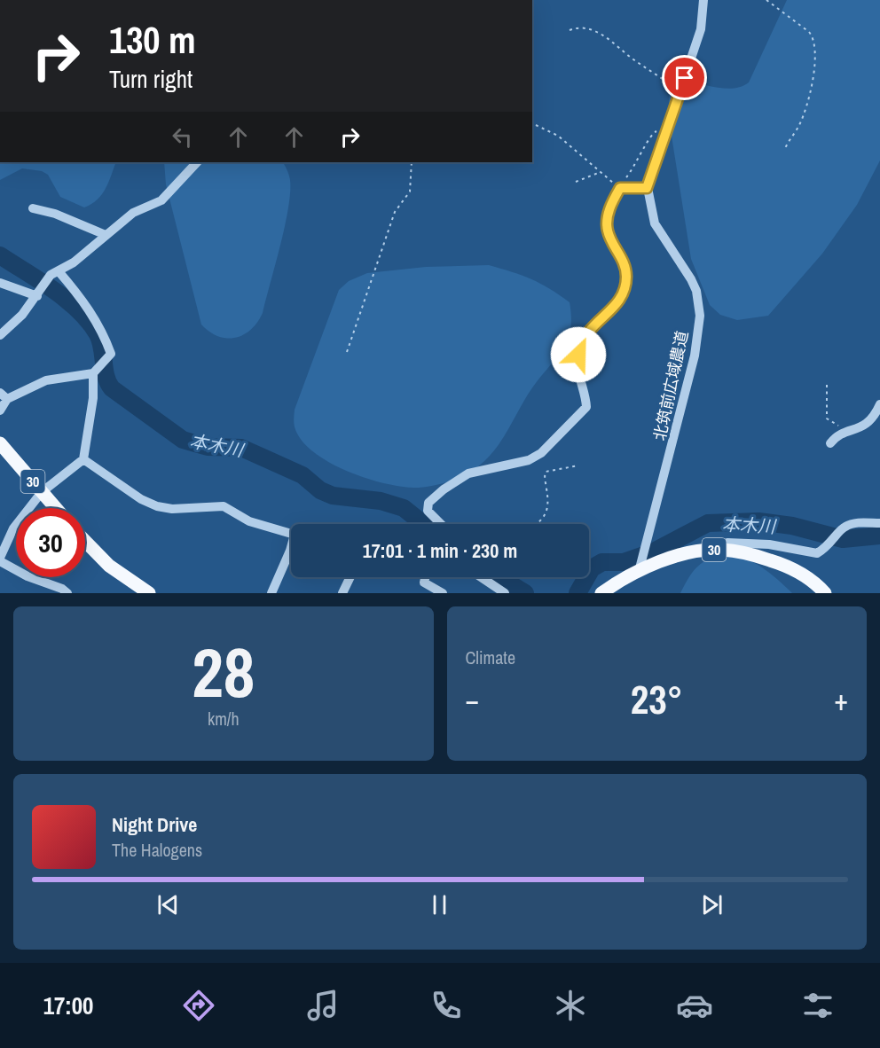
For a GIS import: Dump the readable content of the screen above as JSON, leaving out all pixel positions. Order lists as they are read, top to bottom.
{
  "streets": {
    "main road": ["30"],
    "street": ["北筑前広域農道"]
  },
  "crossings": [
    ["北筑前広域農道", "30"]
  ],
  "water": ["本木川"],
  "page": {
    "turn": ["130 m", "Turn right"],
    "limit": "30",
    "trip": "17:01 · 1 min · 230 m",
    "tile": [
      ["28", "km/h"],
      "Climate"
    ],
    "heat": ["−", "23°", "+"],
    "song": ["Night Drive", "The Halogens"],
    "tabs": "17:00"
  }
}
